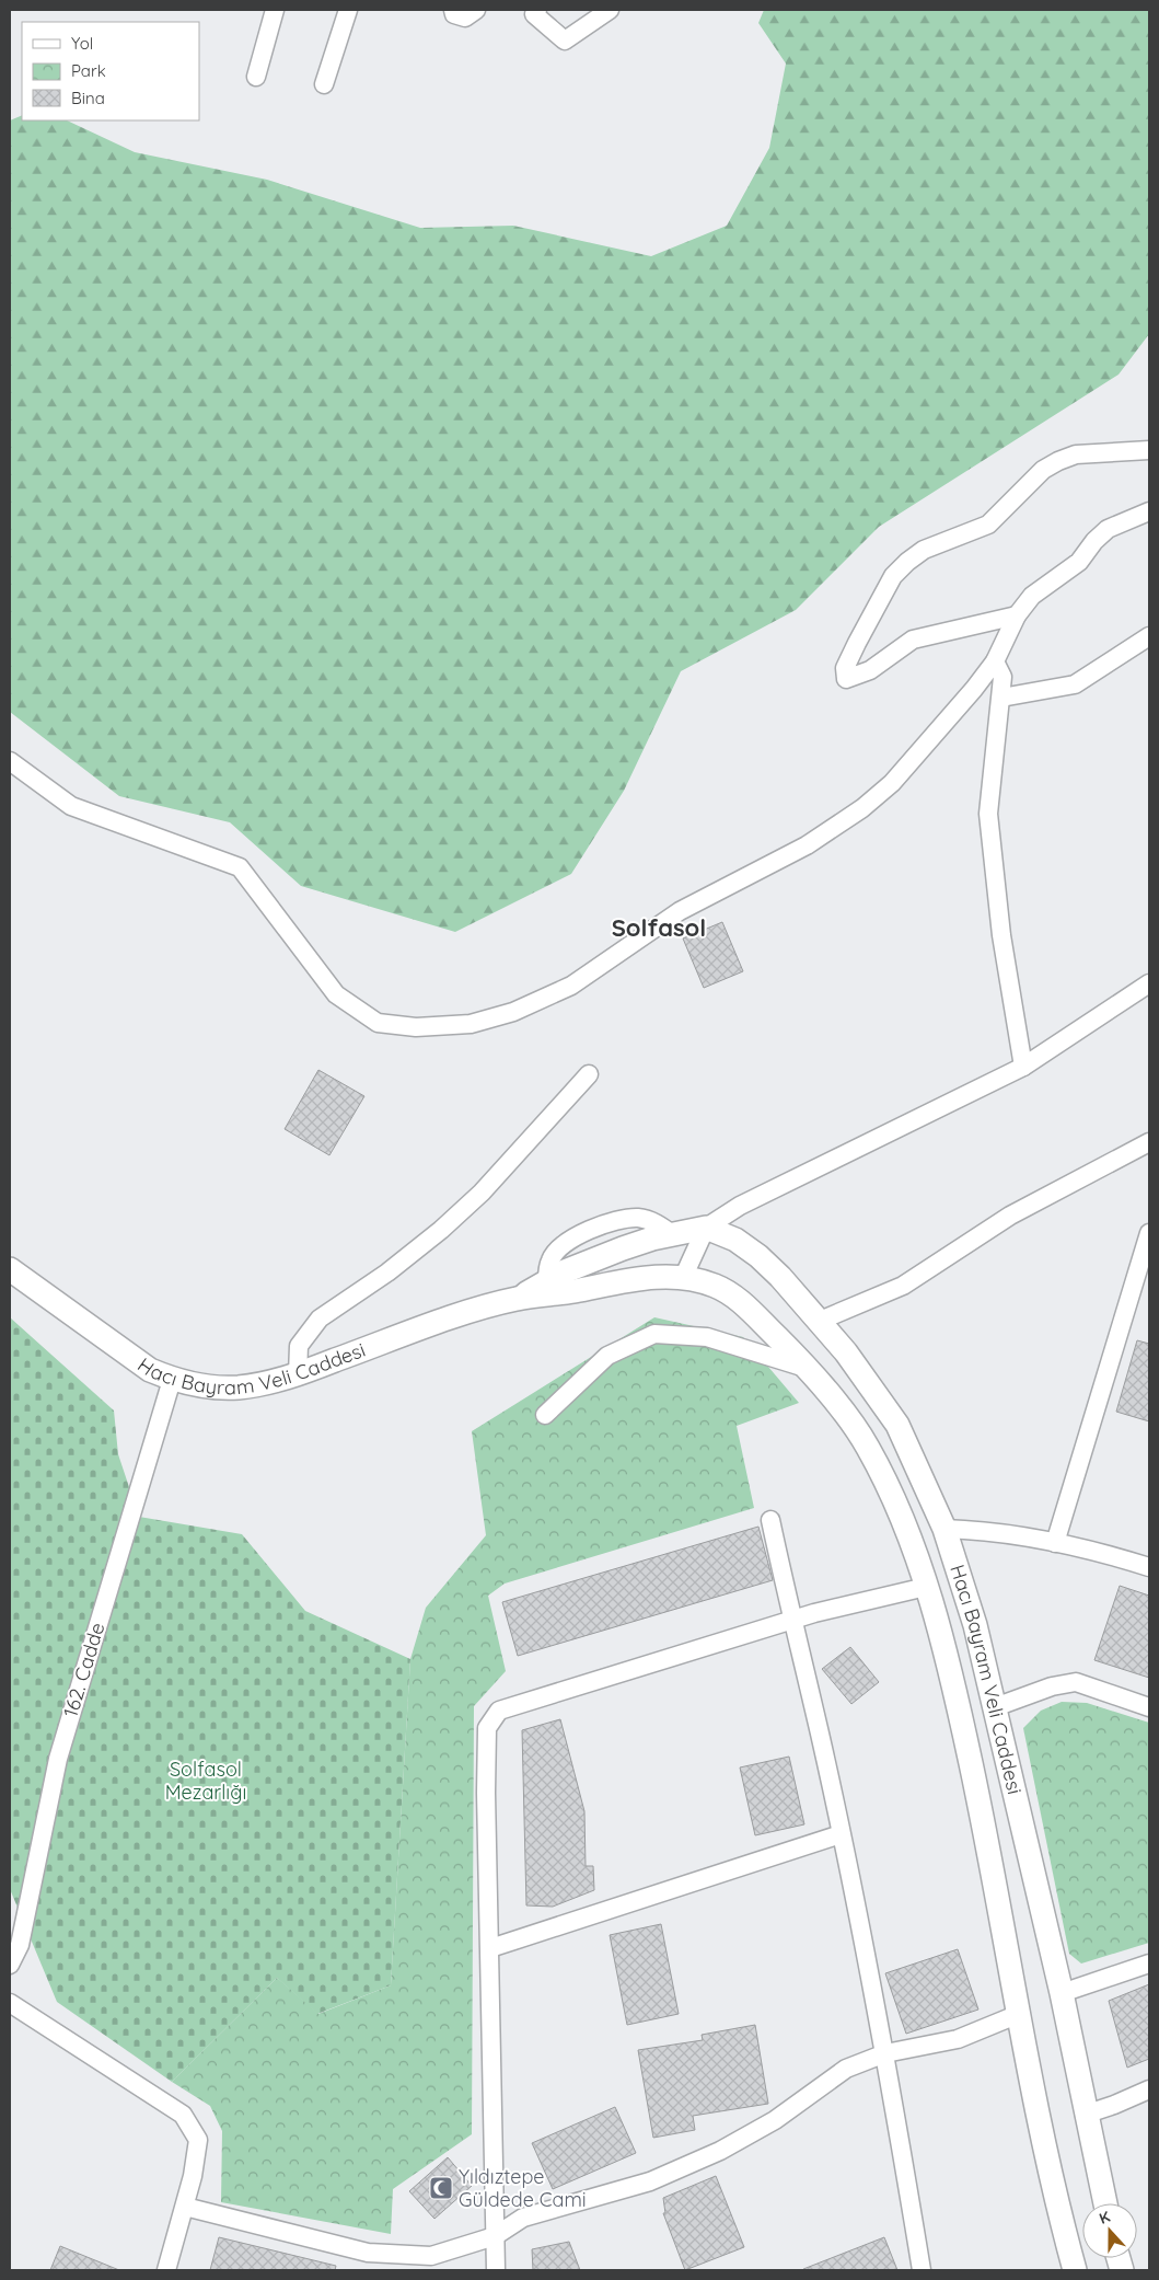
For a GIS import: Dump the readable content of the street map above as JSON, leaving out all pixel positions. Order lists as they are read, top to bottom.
{
  "streets": {
    "main road": ["Hacı Bayram Veli Caddesi"],
    "street": ["162. Cadde"]
  },
  "crossings": [
    ["Hacı Bayram Veli Caddesi", "162. Cadde"]
  ],
  "districts": ["Solfasol"],
  "parks": ["Solfasol Mezarlığı"],
  "places": {
    "mosque": ["Yıldıztepe Güldede Cami"]
  },
  "legend": ["Yol", "Park", "Bina"],
  "north": "top"
}
